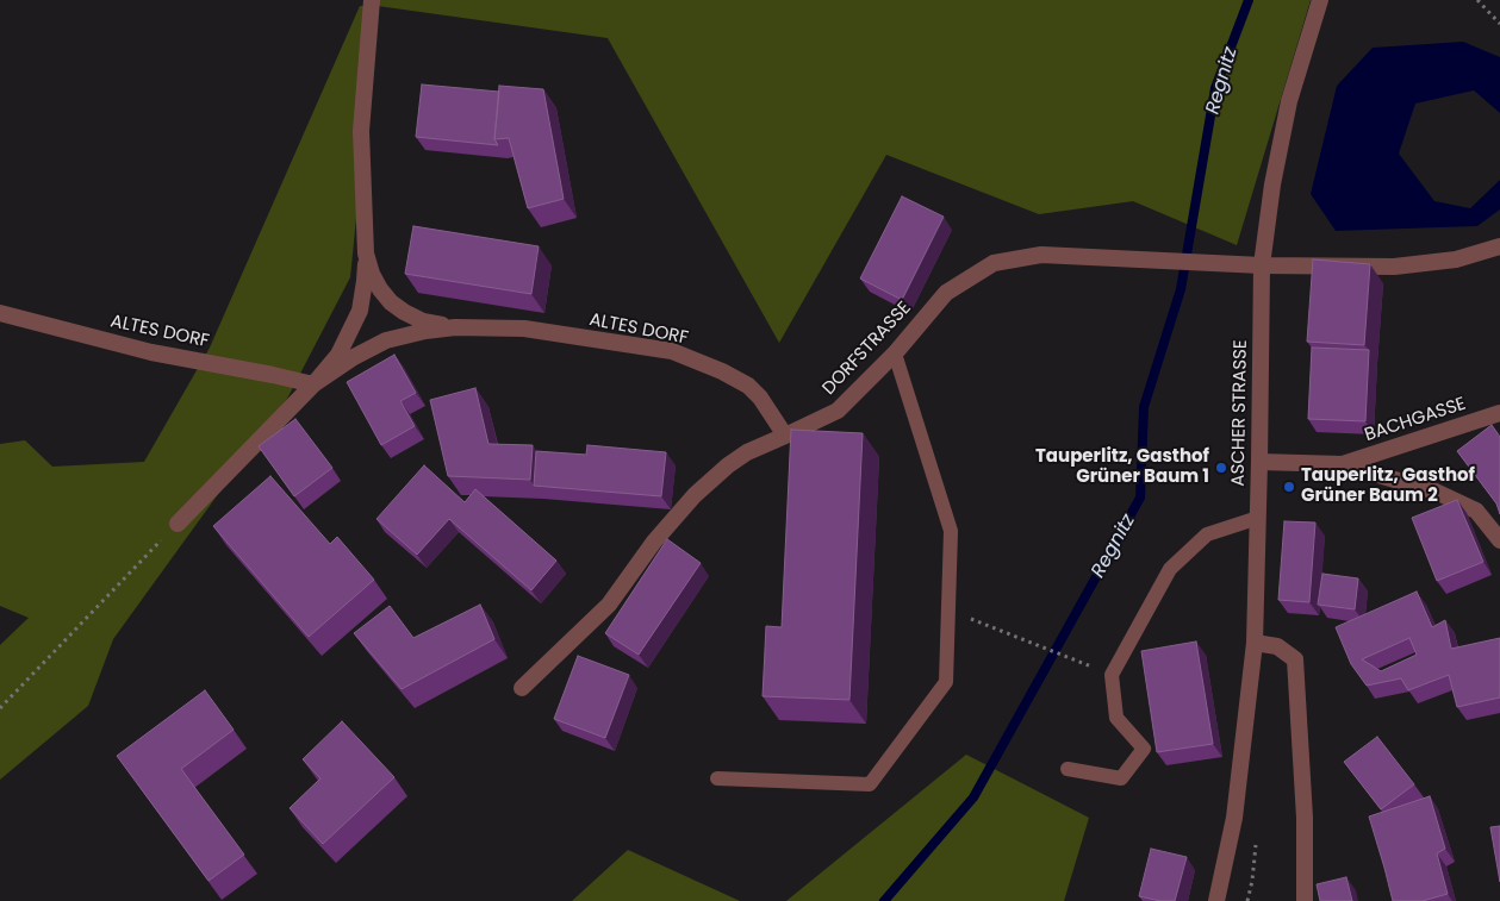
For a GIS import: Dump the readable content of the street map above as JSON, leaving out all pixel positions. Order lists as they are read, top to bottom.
{
  "streets": {
    "street": [
      "ALTES DORF",
      "DORFSTRASSE",
      "ASCHER STRASSE",
      "BACHGASSE"
    ]
  },
  "crossings": [
    ["ALTES DORF", "DORFSTRASSE"],
    ["DORFSTRASSE", "ASCHER STRASSE"]
  ],
  "water": ["Regnitz"],
  "places": ["Tauperlitz, Gasthof Grüner Baum 1", "Tauperlitz, Gasthof Grüner Baum 2"]
}
